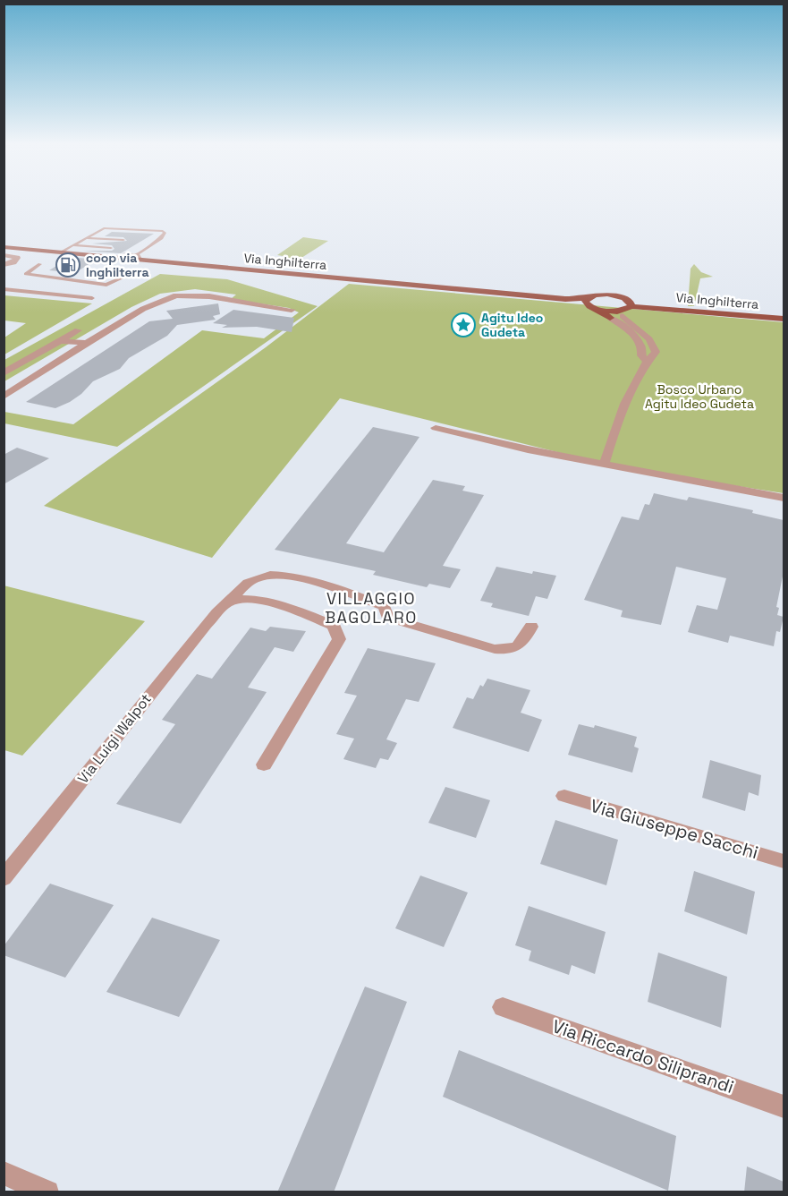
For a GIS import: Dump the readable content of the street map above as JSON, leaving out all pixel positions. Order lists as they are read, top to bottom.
{
  "streets": {
    "main road": ["Via Inghilterra"],
    "street": ["Via Luigi Walpot", "Via Giuseppe Sacchi", "Via Riccardo Siliprandi"]
  },
  "districts": ["VILLAGGIO BAGOLARO"],
  "parks": ["Bosco Urbano Agitu Ideo Gudeta"],
  "places": {
    "fuel station": ["coop via Inghilterra"],
    "place": ["Agitu Ideo Gudeta"]
  }
}
